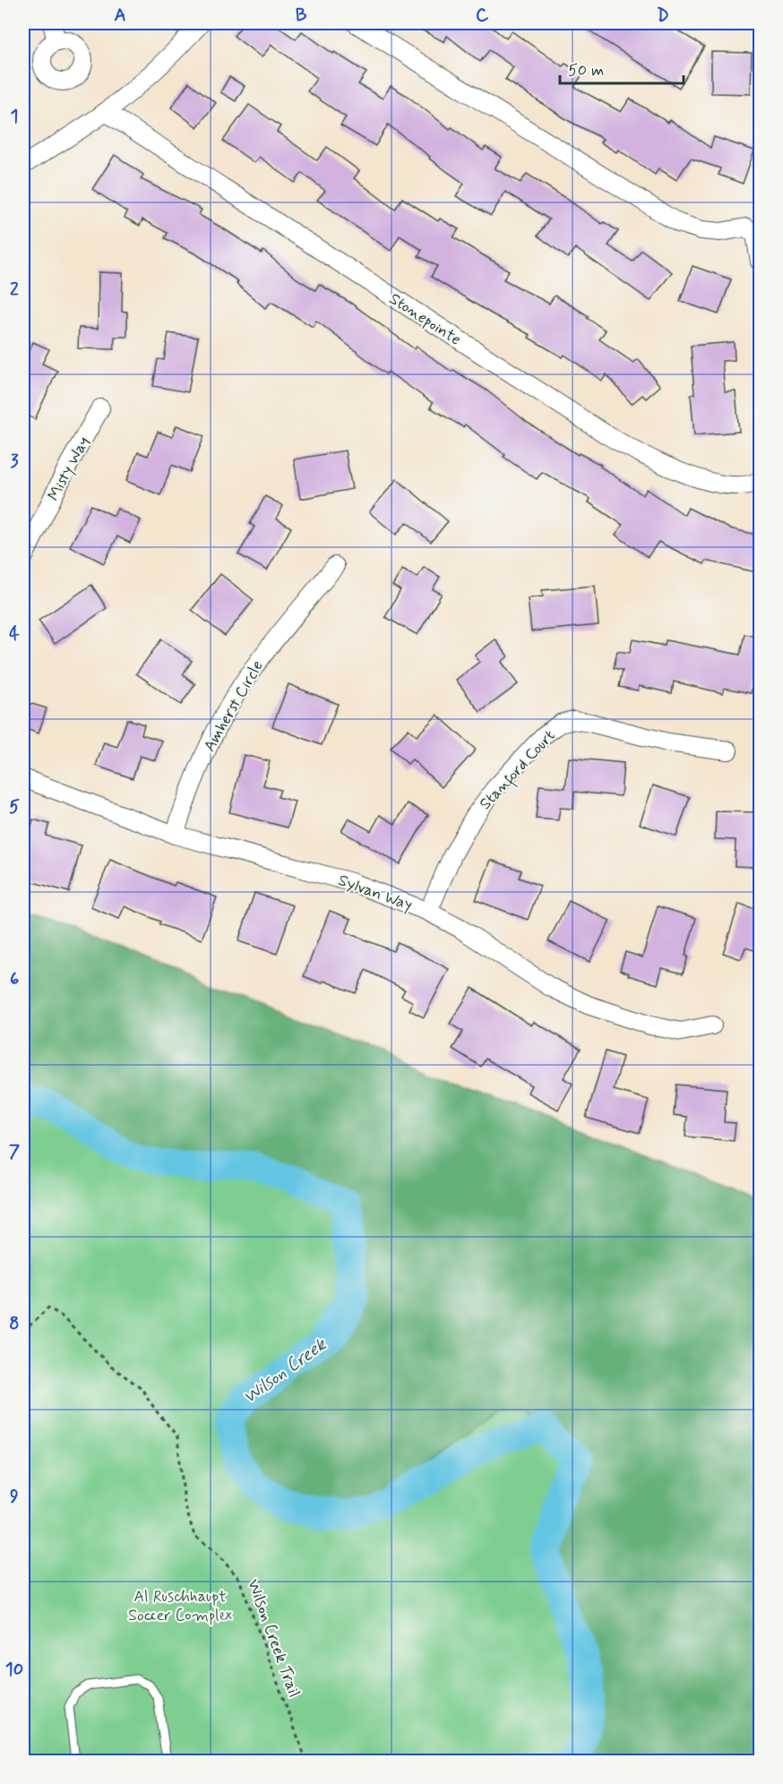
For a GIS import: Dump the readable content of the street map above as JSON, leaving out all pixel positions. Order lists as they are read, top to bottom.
{
  "streets": {
    "street": [
      "Stonepointe",
      "Misty Way",
      "Amherst Circle",
      "Stanford Court",
      "Sylvan Way"
    ],
    "path": ["Wilson Creek Trail"]
  },
  "crossings": [
    ["Amherst Circle", "Sylvan Way"],
    ["Stanford Court", "Sylvan Way"]
  ],
  "water": ["Wilson Creek"],
  "parks": ["Al Ruschhaupt Soccer Complex"],
  "scale_bar": "50 m",
  "grid": {
    "columns": [
      "A",
      "B",
      "C",
      "D"
    ],
    "rows": [
      "1",
      "2",
      "3",
      "4",
      "5",
      "6",
      "7",
      "8",
      "9",
      "10"
    ]
  }
}
